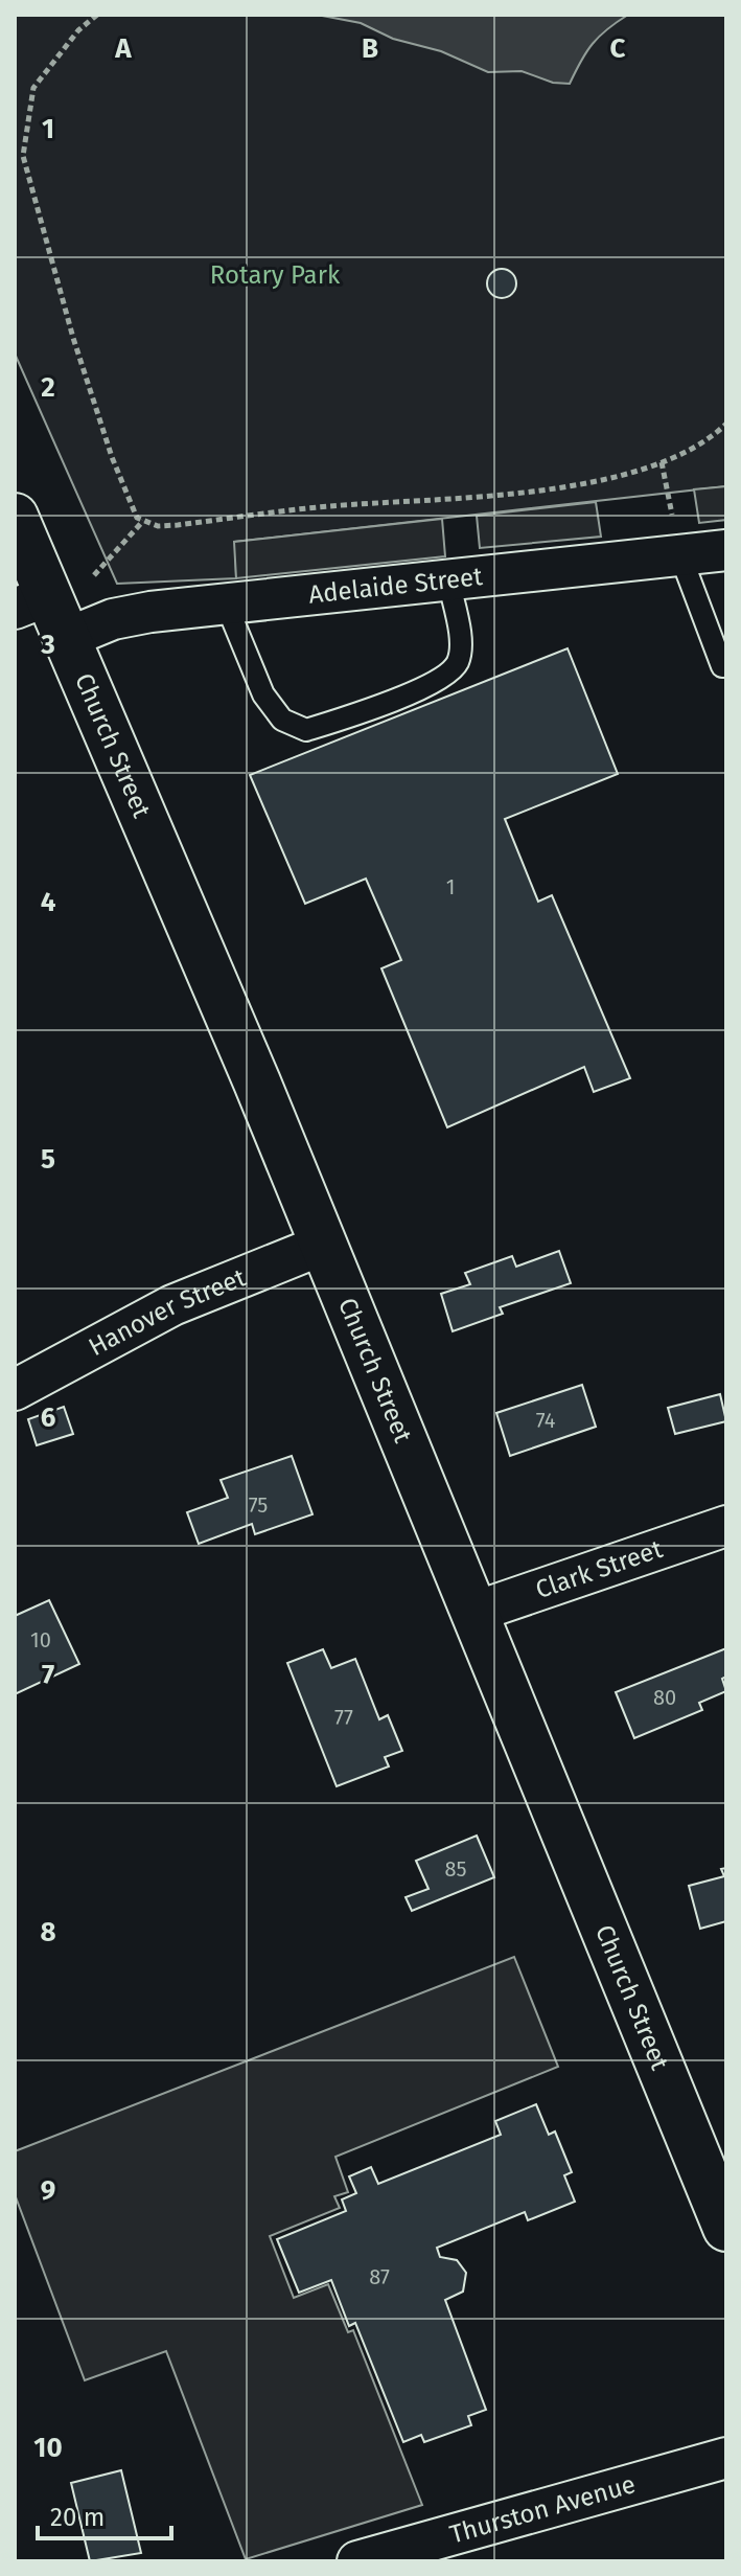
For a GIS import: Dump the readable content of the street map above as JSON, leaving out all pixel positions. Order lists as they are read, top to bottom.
{
  "streets": {
    "main road": ["Church Street"],
    "street": [
      "Adelaide Street",
      "Hanover Street",
      "Clark Street",
      "Thurston Avenue"
    ]
  },
  "crossings": [
    ["Adelaide Street", "Church Street"],
    ["Church Street", "Hanover Street"],
    ["Church Street", "Clark Street"]
  ],
  "parks": ["Rotary Park"],
  "house_numbers": [
    "1",
    "74",
    "75",
    "10",
    "80",
    "77",
    "85",
    "87"
  ],
  "scale_bar": "20 m",
  "grid": {
    "columns": ["A", "B", "C"],
    "rows": [
      "1",
      "2",
      "3",
      "4",
      "5",
      "6",
      "7",
      "8",
      "9",
      "10"
    ]
  }
}
